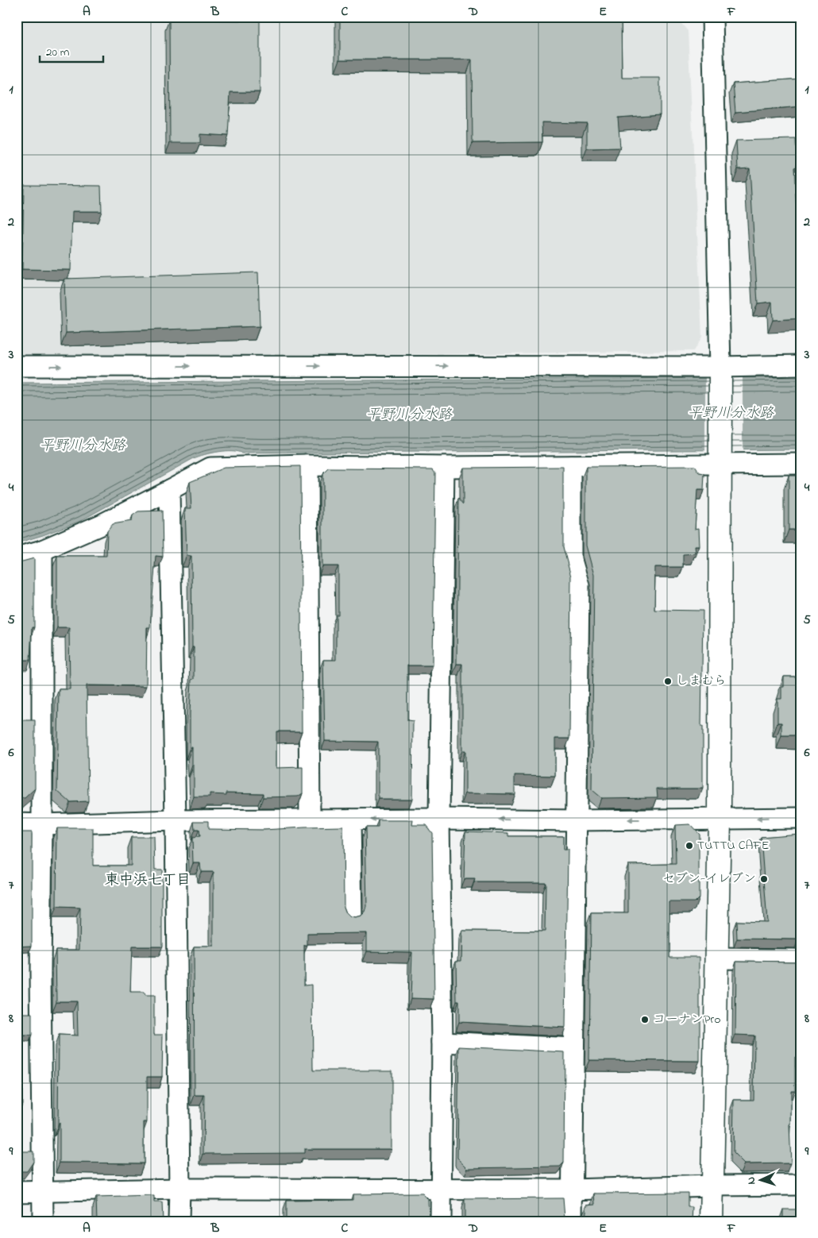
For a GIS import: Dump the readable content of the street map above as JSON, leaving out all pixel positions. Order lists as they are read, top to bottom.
{
  "districts": ["東中浜七丁目"],
  "water": ["平野川分水路"],
  "places": [
    "しまむら",
    "TUTTU CAFE",
    "セブン-イレブン",
    "コーナンPro"
  ],
  "scale_bar": "20 m",
  "north": "left",
  "grid": {
    "columns": [
      "A",
      "B",
      "C",
      "D",
      "E",
      "F"
    ],
    "rows": [
      "1",
      "2",
      "3",
      "4",
      "5",
      "6",
      "7",
      "8",
      "9"
    ]
  }
}
